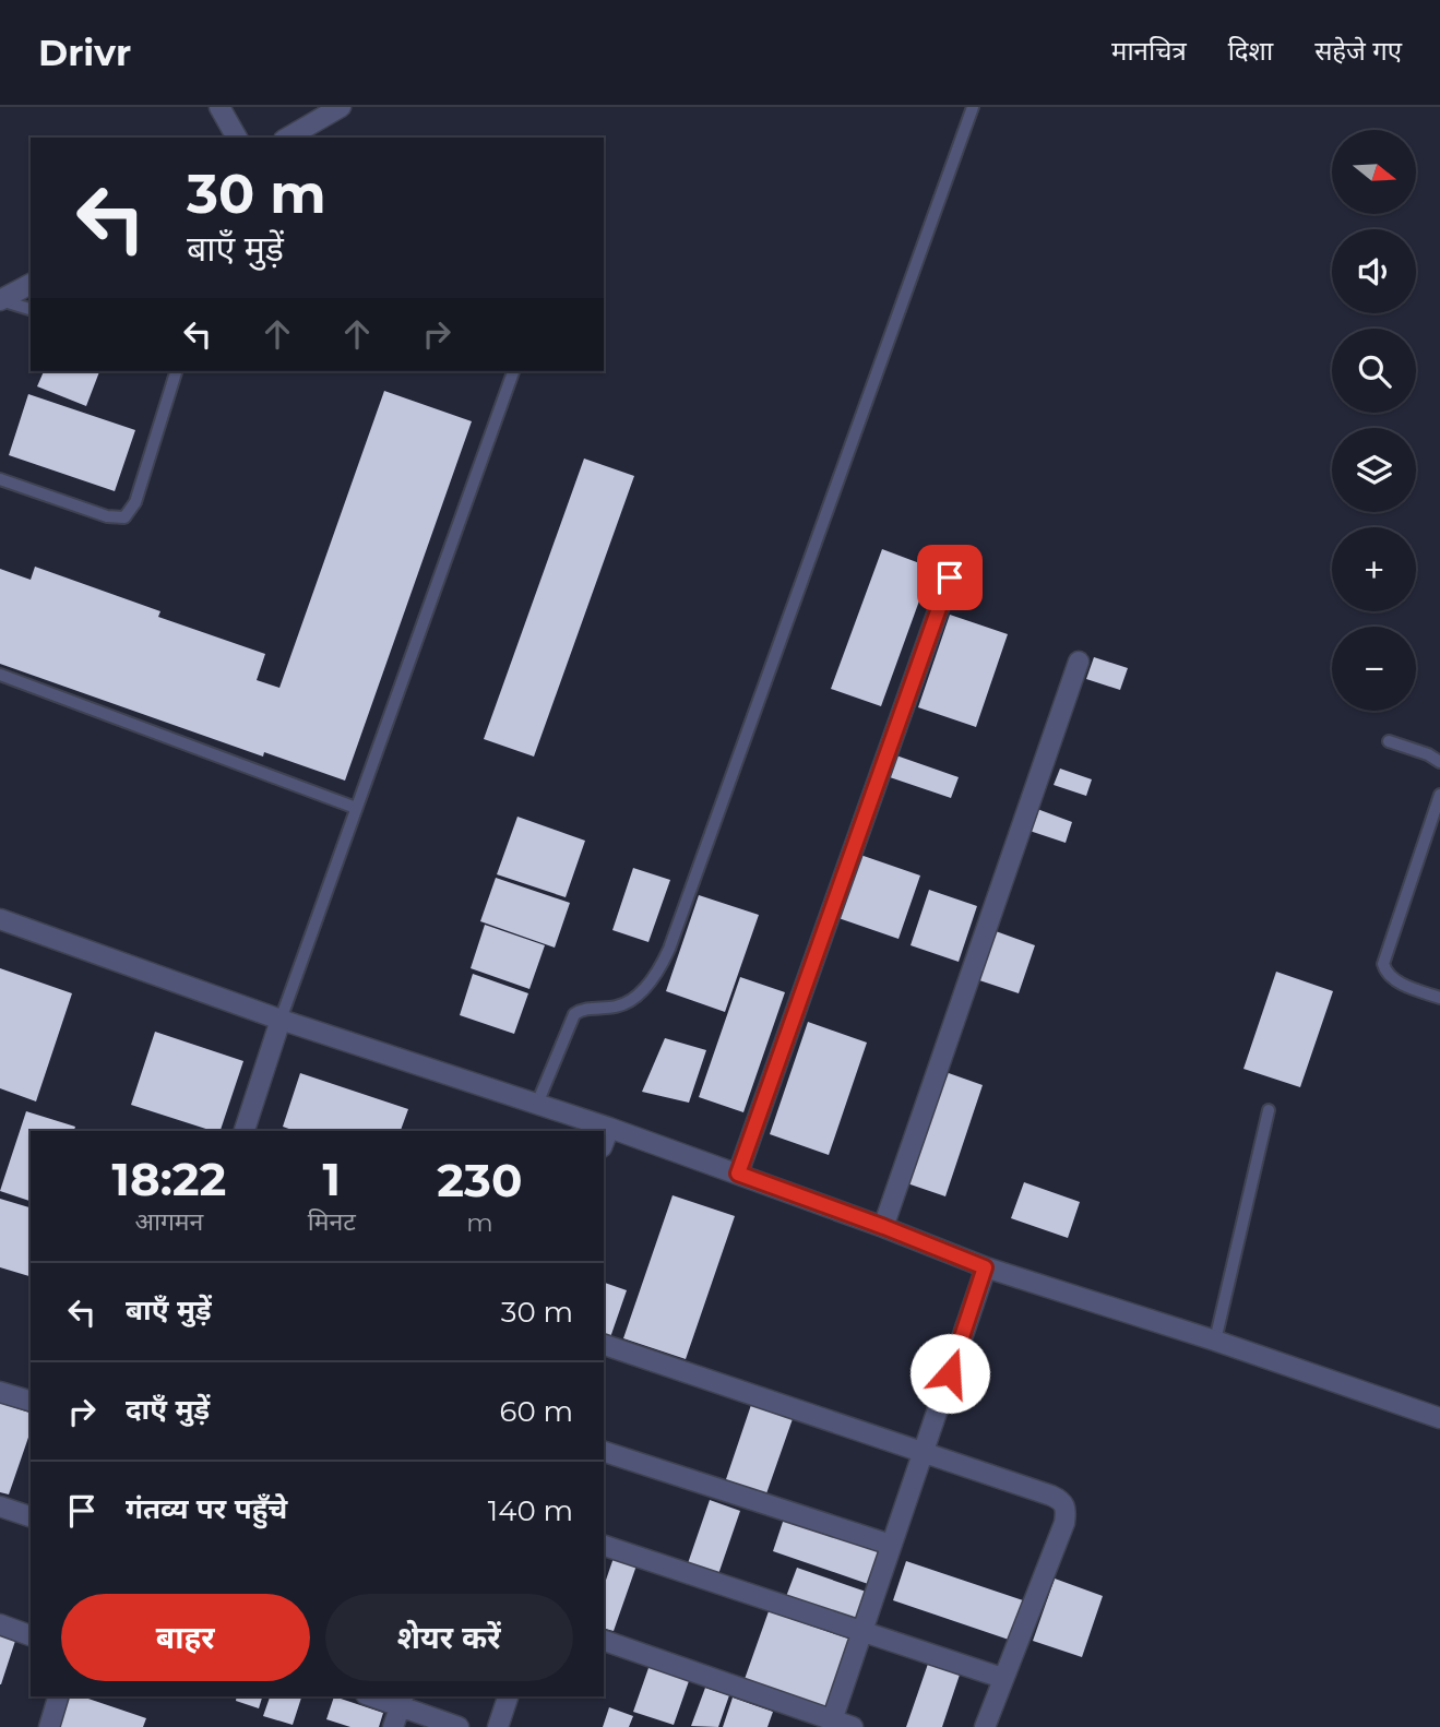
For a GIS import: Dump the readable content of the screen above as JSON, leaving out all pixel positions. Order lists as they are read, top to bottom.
{
  "north": "right",
  "page": {
    "header": "Drivr",
    "nav": ["मानचित्र", "दिशा", "सहेजे गए"],
    "map_buttons": ["+", "−"],
    "turn": ["30 m", "बाएँ मुड़ें"],
    "eta": [
      "18:22",
      "आगमन",
      "1",
      "मिनट",
      "230",
      "m"
    ],
    "list": [
      {
        "name": "बाएँ मुड़ें",
        "value": "30 m"
      },
      {
        "name": "दाएँ मुड़ें",
        "value": "60 m"
      },
      {
        "name": "गंतव्य पर पहुँचे",
        "value": "140 m"
      }
    ],
    "buttons": ["बाहर", "शेयर करें"]
  }
}
